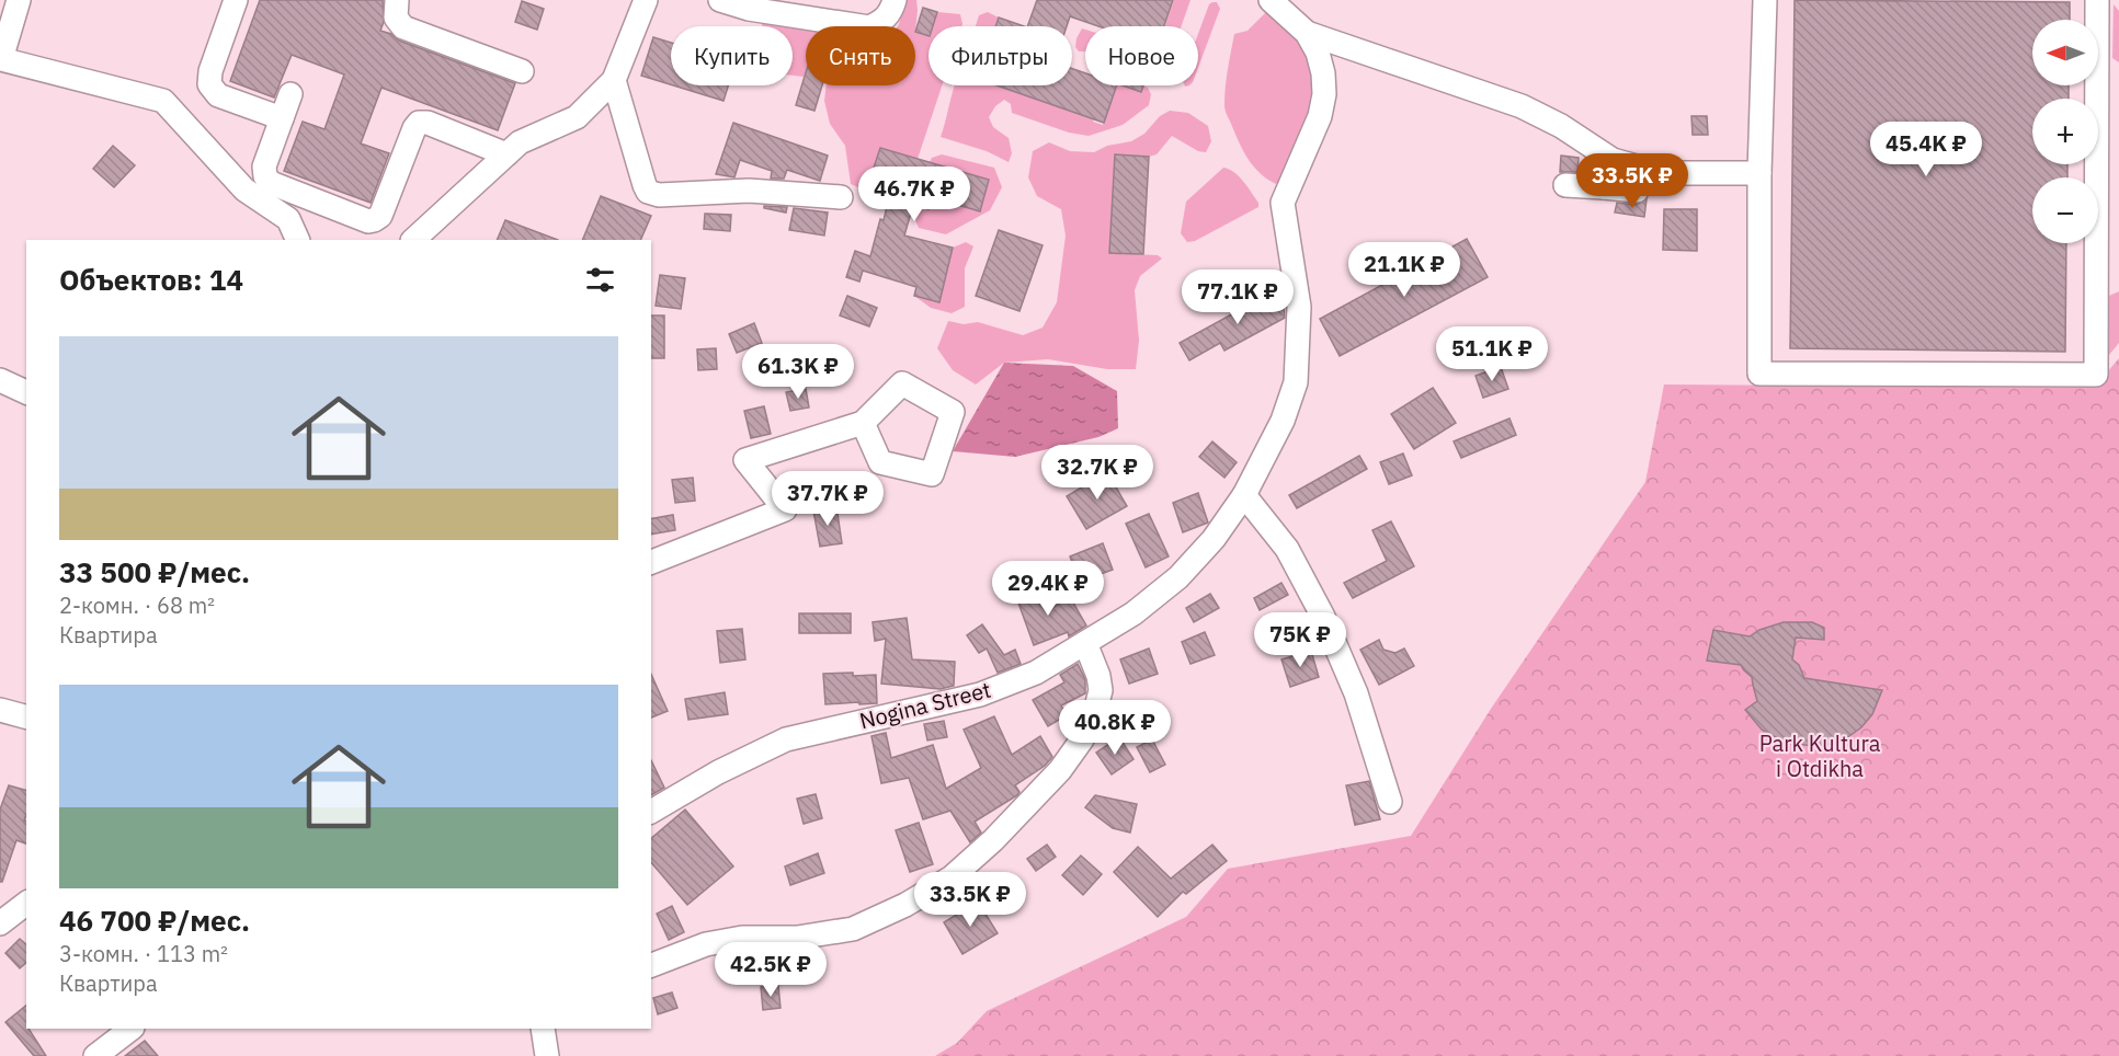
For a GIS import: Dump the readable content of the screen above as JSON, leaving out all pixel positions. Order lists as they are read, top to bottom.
{
  "streets": {
    "street": ["Nogina Street"]
  },
  "parks": ["Park Kultura i Otdikha"],
  "north": "left",
  "page": {
    "map_buttons": ["+", "−"],
    "chip": [
      "Купить",
      "Снять",
      "Фильтры",
      "Новое"
    ],
    "price": [
      "45.4K ₽",
      "33.5K ₽",
      "46.7K ₽",
      "21.1K ₽",
      "77.1K ₽",
      "51.1K ₽",
      "61.3K ₽",
      "32.7K ₽",
      "37.7K ₽",
      "29.4K ₽",
      "75K ₽",
      "40.8K ₽",
      "33.5K ₽",
      "42.5K ₽"
    ],
    "heading": "Объектов: 14",
    "list": [
      {
        "name": "33 500 ₽/мес.",
        "note": "2-комн. · 68 m² · Квартира"
      },
      {
        "name": "46 700 ₽/мес.",
        "note": "3-комн. · 113 m² · Квартира"
      }
    ]
  }
}
